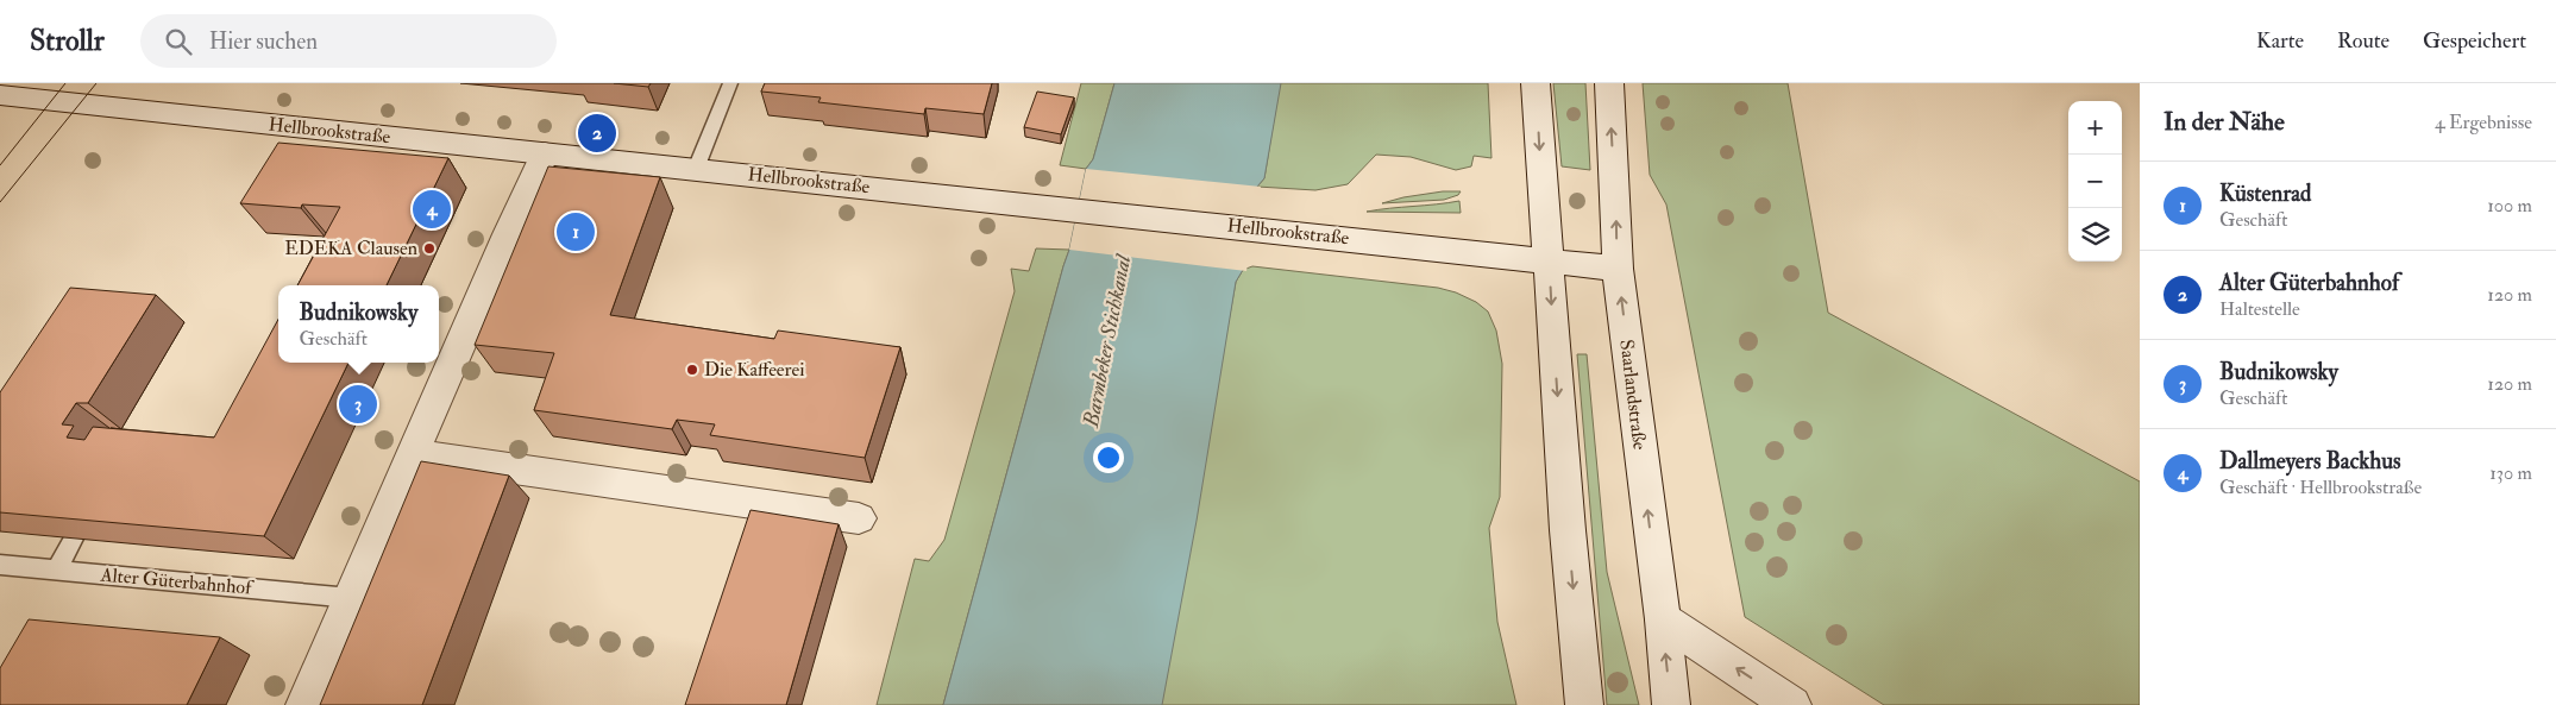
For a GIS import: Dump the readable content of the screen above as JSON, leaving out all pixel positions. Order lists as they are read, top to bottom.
{
  "streets": {
    "street": ["Hellbrookstraße", "Saarlandstraße"],
    "lane": ["Alter Güterbahnhof"]
  },
  "crossings": [
    ["Hellbrookstraße", "Saarlandstraße"]
  ],
  "water": ["Barmbeker Stichkanal"],
  "places": ["EDEKA Clausen", "Die Kaffeerei"],
  "page": {
    "header": "Strollr",
    "search": "Hier suchen",
    "nav": ["Karte", "Route", "Gespeichert"],
    "heading": ["In der Nähe", "4 Ergebnisse"],
    "map_buttons": ["+", "−"],
    "pins": [
      "2",
      "4",
      "1",
      "3"
    ],
    "list": [
      {
        "mark": "1",
        "name": "Küstenrad",
        "note": "Geschäft",
        "value": "100 m"
      },
      {
        "mark": "2",
        "name": "Alter Güterbahnhof",
        "note": "Haltestelle",
        "value": "120 m"
      },
      {
        "mark": "3",
        "name": "Budnikowsky",
        "note": "Geschäft",
        "value": "120 m"
      },
      {
        "mark": "4",
        "name": "Dallmeyers Backhus",
        "note": "Geschäft · Hellbrookstraße",
        "value": "130 m"
      }
    ],
    "popup": ["Budnikowsky", "Geschäft"]
  }
}
